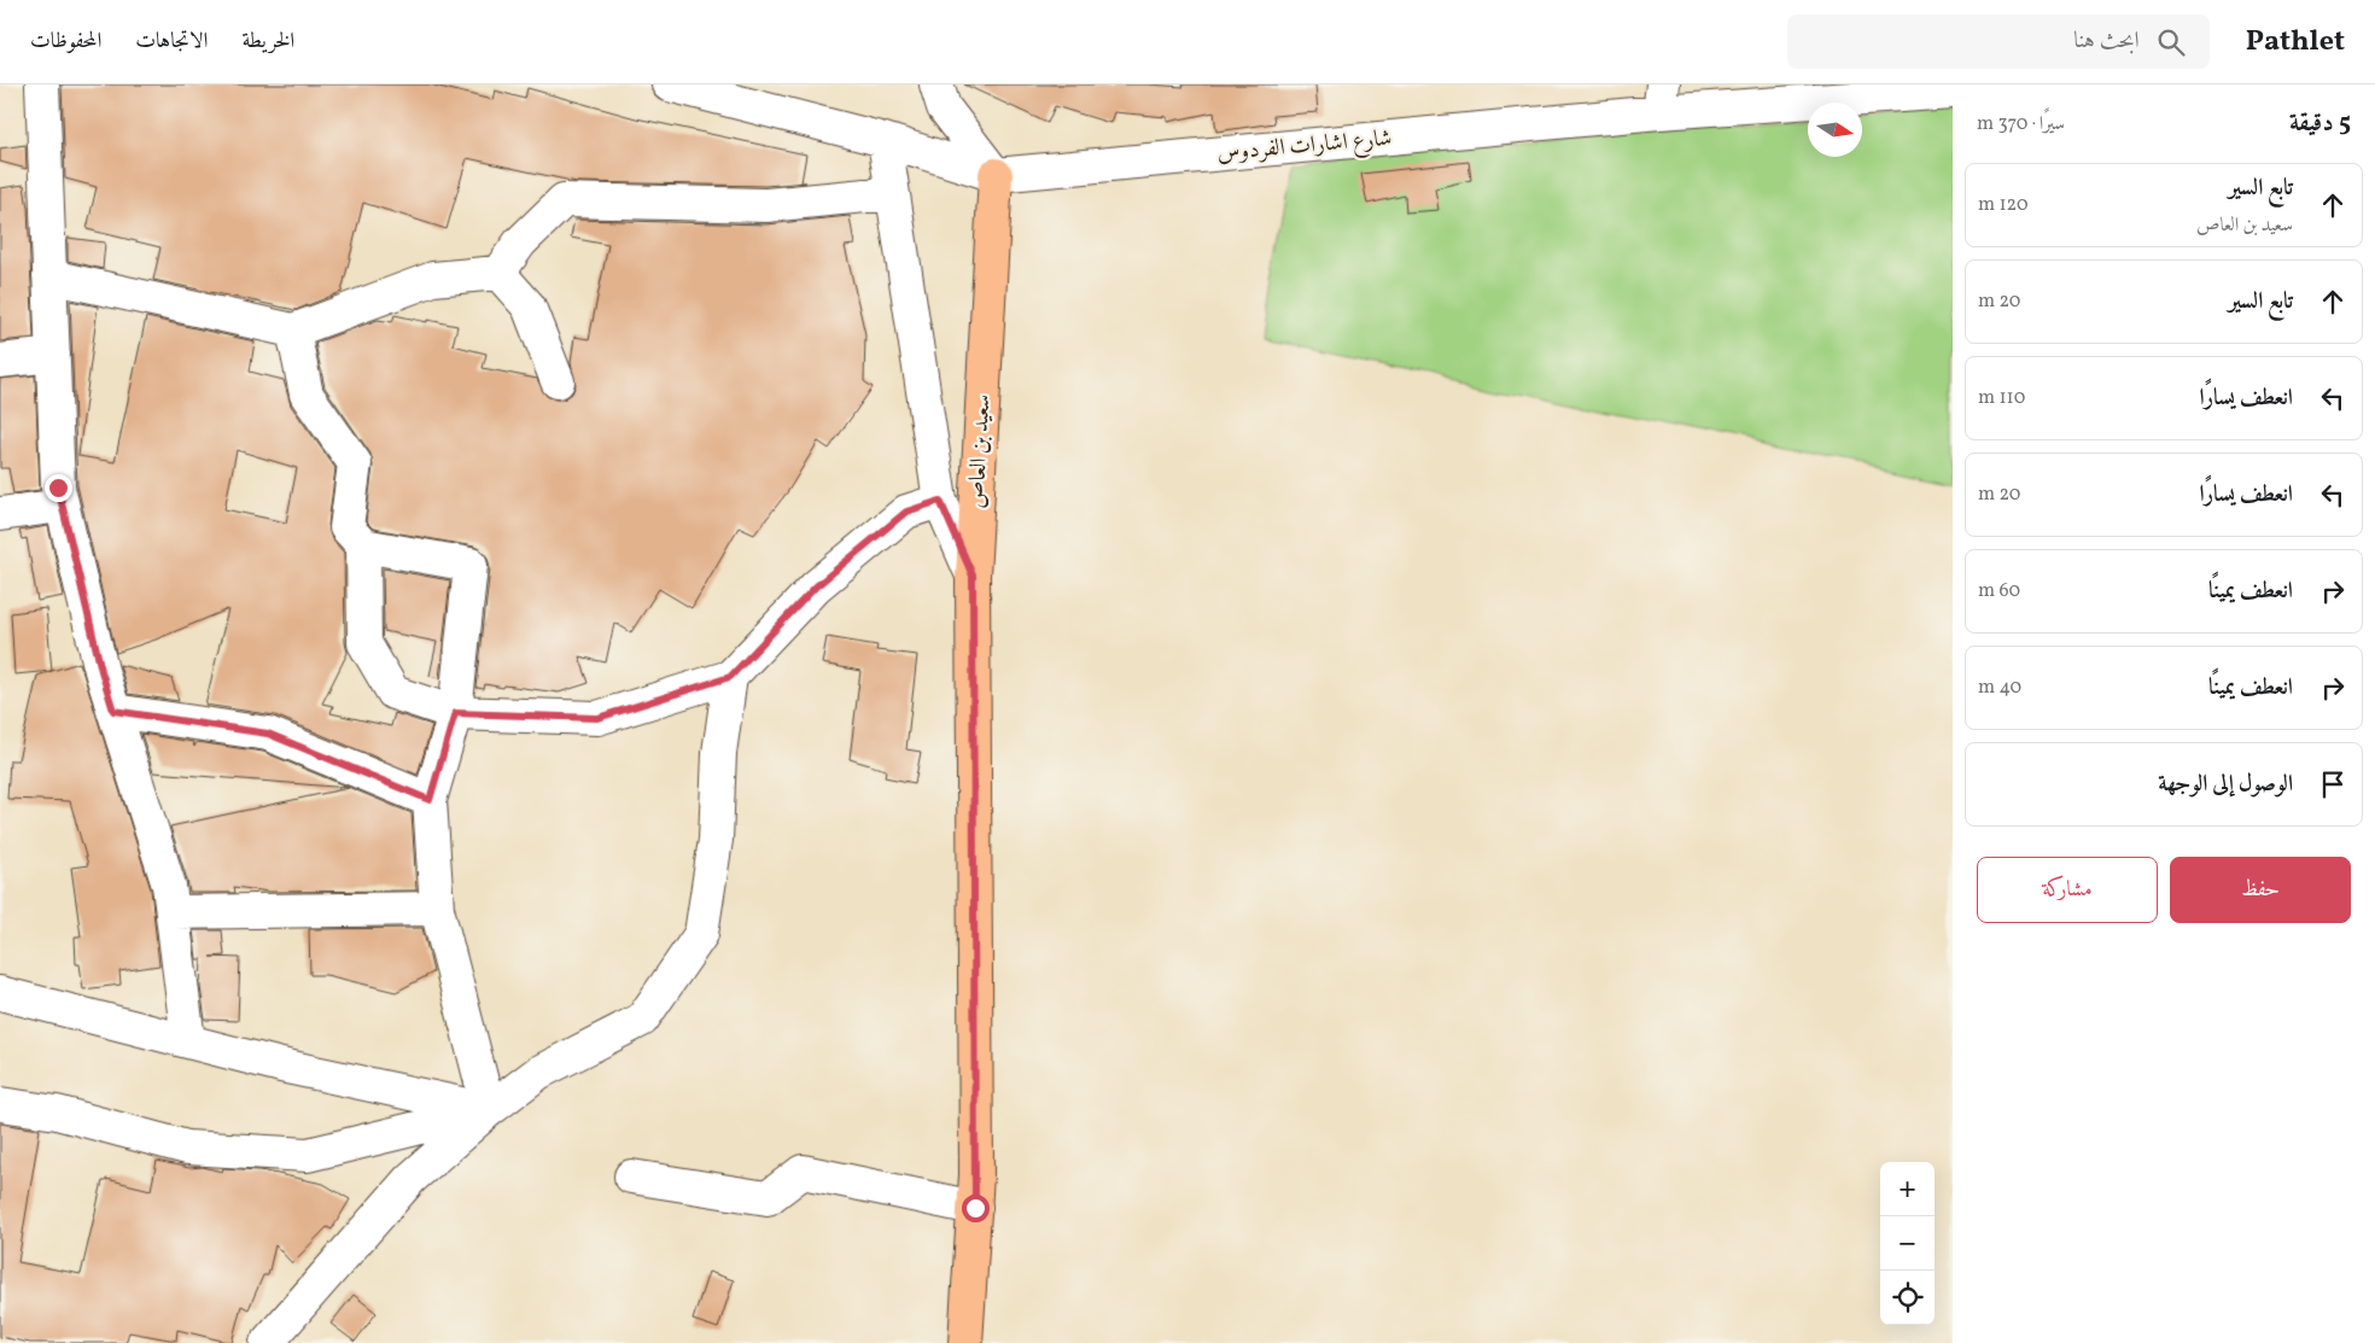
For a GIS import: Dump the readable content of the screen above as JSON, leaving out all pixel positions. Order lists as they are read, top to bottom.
{
  "streets": {
    "main road": ["سعيد بن العاص"],
    "street": ["شارع اشارات الفردوس"]
  },
  "crossings": [
    ["شارع اشارات الفردوس", "سعيد بن العاص"]
  ],
  "north": "right",
  "page": {
    "header": "Pathlet",
    "search": "ابحث هنا",
    "nav": ["الخريطة", "الاتجاهات", "المحفوظات"],
    "heading": ["5 دقيقة", "سيرًا · 370 m"],
    "list": [
      ["تابع السير", "سعيد بن العاص", "120 m"],
      ["تابع السير", "20 m"],
      ["انعطف يسارًا", "110 m"],
      ["انعطف يسارًا", "20 m"],
      ["انعطف يمينًا", "60 m"],
      ["انعطف يمينًا", "40 m"],
      "الوصول إلى الوجهة"
    ],
    "buttons": ["حفظ", "مشاركة"],
    "map_buttons": ["+", "−"]
  }
}
